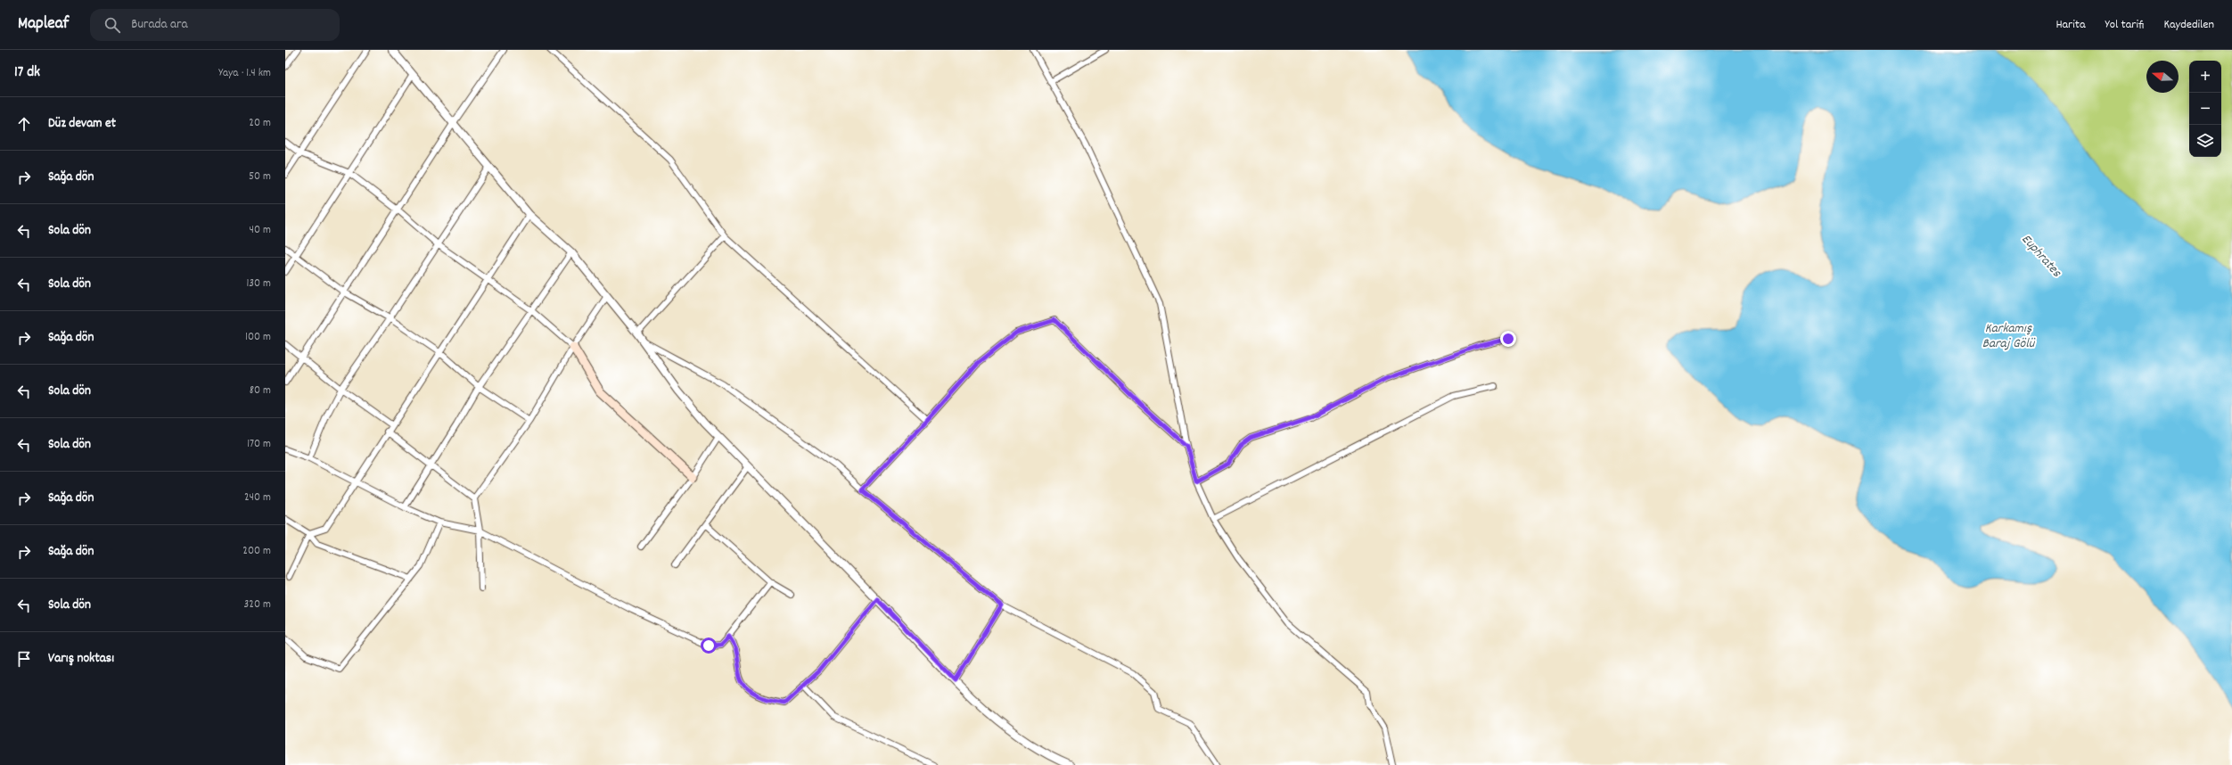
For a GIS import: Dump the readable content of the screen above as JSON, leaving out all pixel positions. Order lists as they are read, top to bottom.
{
  "water": ["Euphrates", "Karkamış Baraj Gölü"],
  "north": "left",
  "page": {
    "header": "Mapleaf",
    "search": "Burada ara",
    "nav": ["Harita", "Yol tarifi", "Kaydedilen"],
    "heading": ["17 dk", "Yaya · 1.4 km"],
    "map_buttons": ["+", "−"],
    "list": [
      ["Düz devam et", "20 m"],
      ["Sağa dön", "50 m"],
      ["Sola dön", "40 m"],
      ["Sola dön", "130 m"],
      ["Sağa dön", "100 m"],
      ["Sola dön", "80 m"],
      ["Sola dön", "170 m"],
      ["Sağa dön", "240 m"],
      ["Sağa dön", "200 m"],
      ["Sola dön", "320 m"],
      "Varış noktası"
    ]
  }
}
